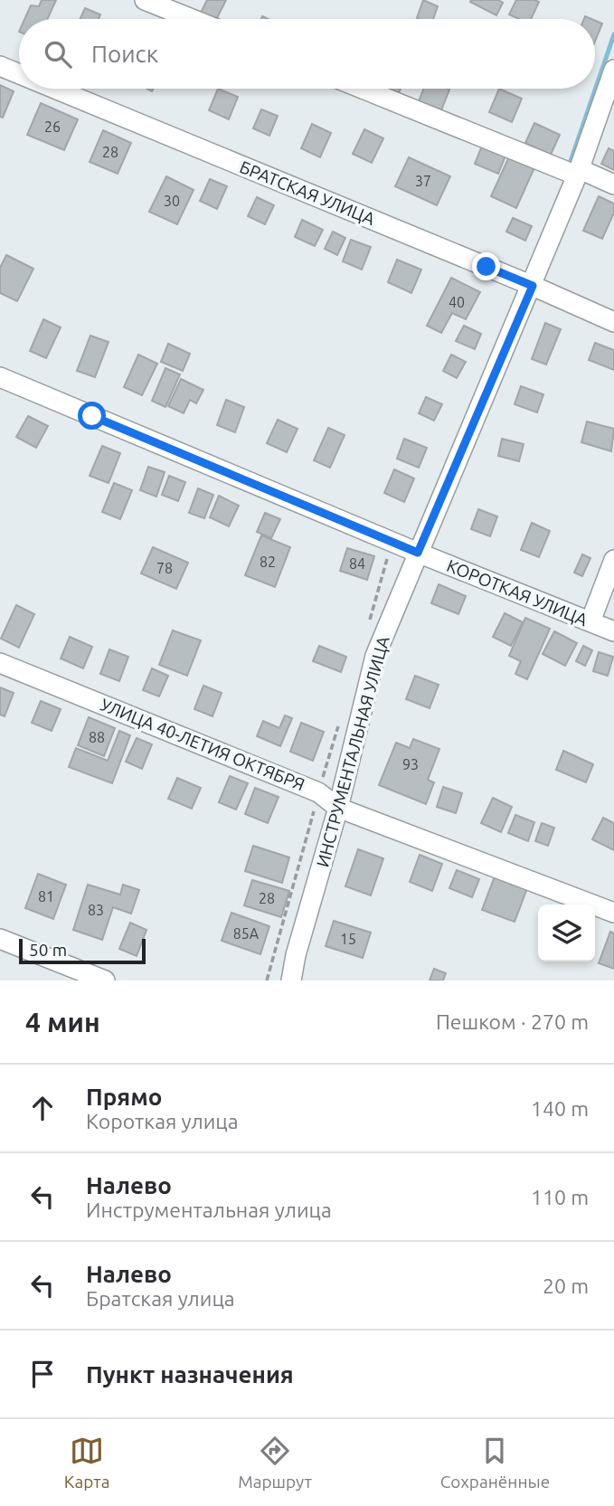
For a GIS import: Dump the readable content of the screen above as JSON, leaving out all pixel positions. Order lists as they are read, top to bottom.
{
  "streets": {
    "street": [
      "БРАТСКАЯ УЛИЦА",
      "КОРОТКАЯ УЛИЦА",
      "УЛИЦА 40-ЛЕТИЯ ОКТЯБРЯ",
      "ИНСТРУМЕНТАЛЬНАЯ УЛИЦА"
    ]
  },
  "crossings": [
    ["БРАТСКАЯ УЛИЦА", "ИНСТРУМЕНТАЛЬНАЯ УЛИЦА"],
    ["КОРОТКАЯ УЛИЦА", "ИНСТРУМЕНТАЛЬНАЯ УЛИЦА"],
    ["УЛИЦА 40-ЛЕТИЯ ОКТЯБРЯ", "ИНСТРУМЕНТАЛЬНАЯ УЛИЦА"]
  ],
  "house_numbers": [
    "26",
    "28",
    "37",
    "30",
    "40",
    "82",
    "84",
    "78",
    "88",
    "93",
    "81",
    "28",
    "83",
    "85А",
    "15"
  ],
  "scale_bar": "50 m",
  "page": {
    "search": "Поиск",
    "scale": "50 m",
    "heading": ["4 мин", "Пешком · 270 m"],
    "list": [
      ["Прямо", "Короткая улица", "140 m"],
      ["Налево", "Инструментальная улица", "110 m"],
      ["Налево", "Братская улица", "20 m"],
      "Пункт назначения"
    ],
    "nav": ["Карта", "Маршрут", "Сохранённые"]
  }
}
